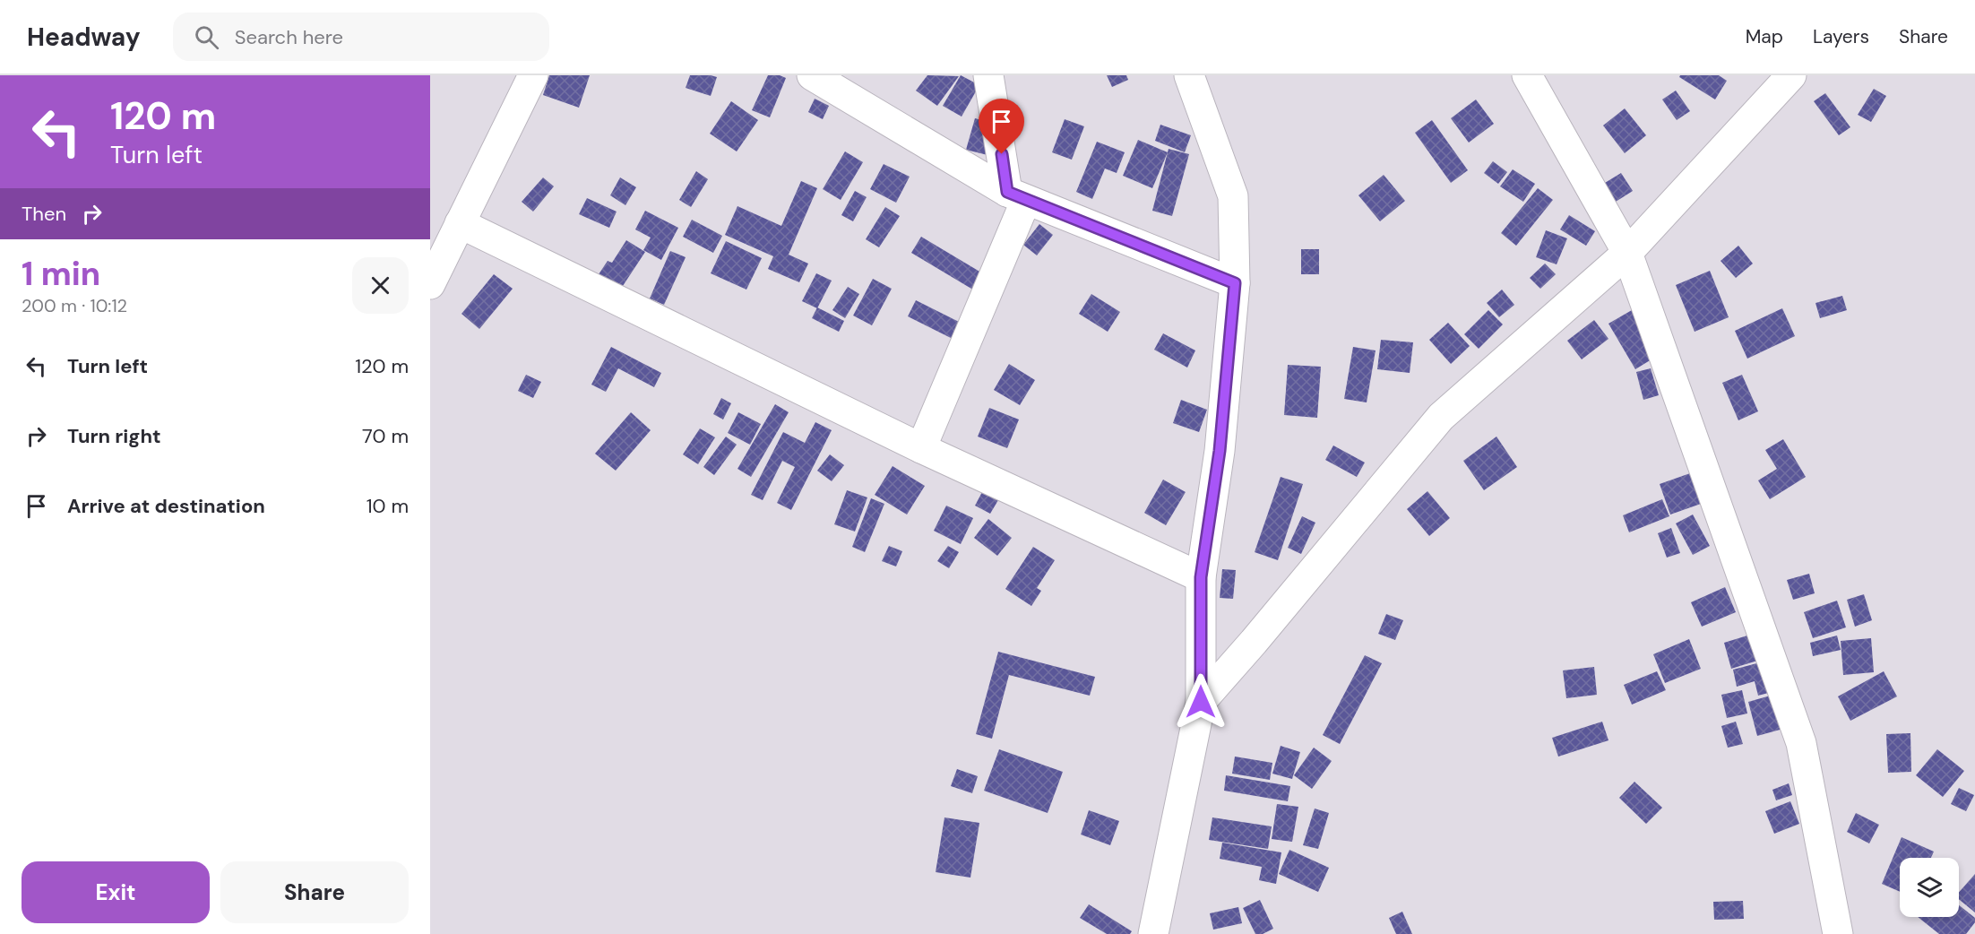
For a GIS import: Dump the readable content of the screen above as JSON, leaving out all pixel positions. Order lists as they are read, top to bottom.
{
  "page": {
    "header": "Headway",
    "search": "Search here",
    "nav": ["Map", "Layers", "Share"],
    "turn": ["120 m", "Turn left"],
    "then": "Then",
    "heading": ["1 min", "200 m · 10:12"],
    "list": [
      {
        "name": "Turn left",
        "value": "120 m"
      },
      {
        "name": "Turn right",
        "value": "70 m"
      },
      {
        "name": "Arrive at destination",
        "value": "10 m"
      }
    ],
    "buttons": ["Exit", "Share"]
  }
}
